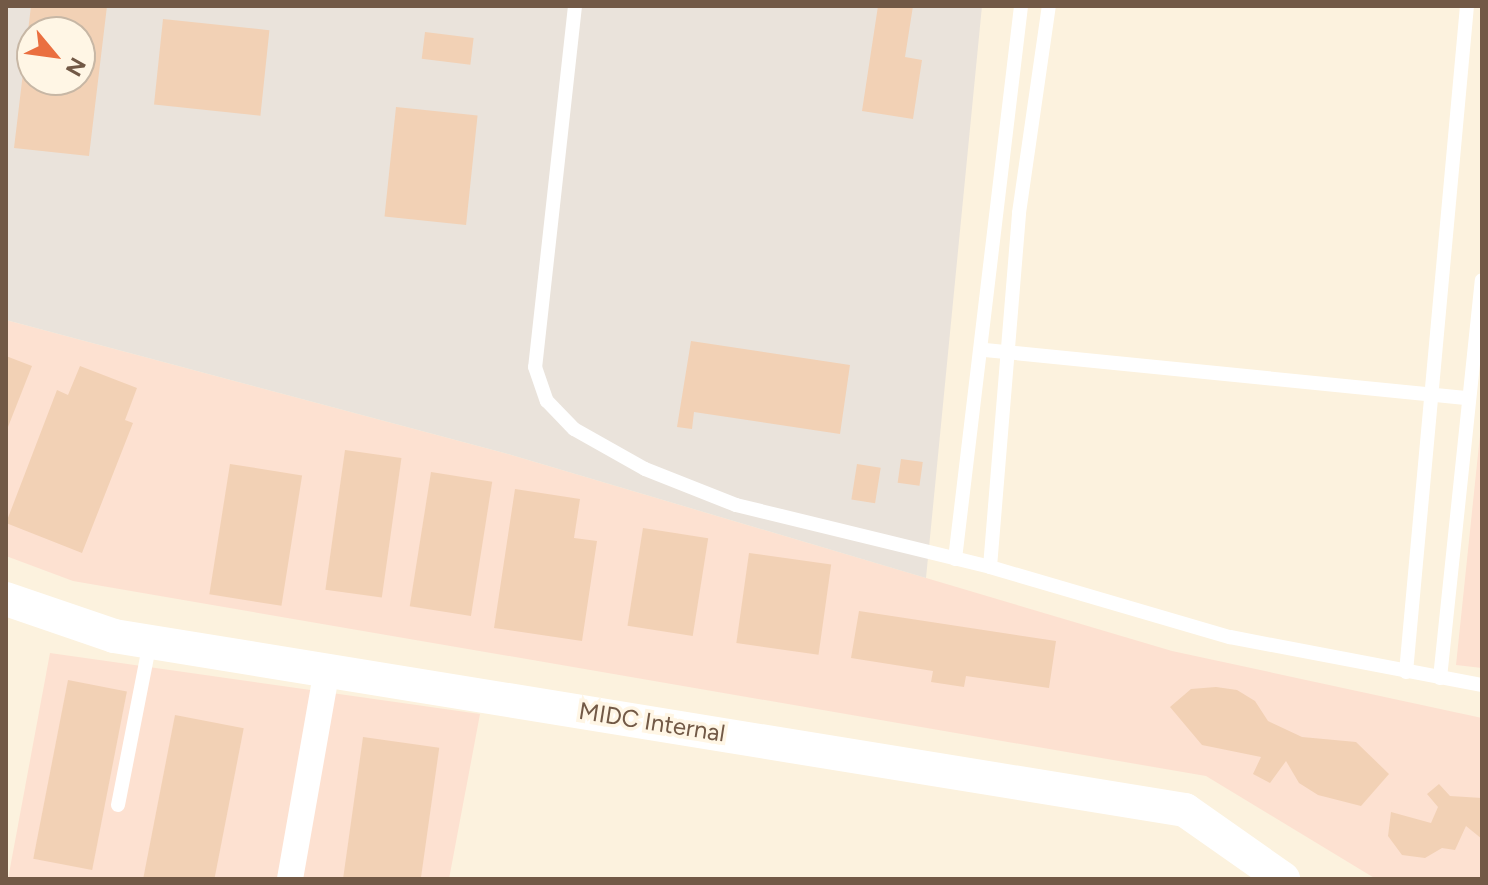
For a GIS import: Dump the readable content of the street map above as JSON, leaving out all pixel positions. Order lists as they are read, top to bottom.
{
  "streets": {
    "street": ["MIDC Internal"]
  },
  "north": "bottom right"
}
